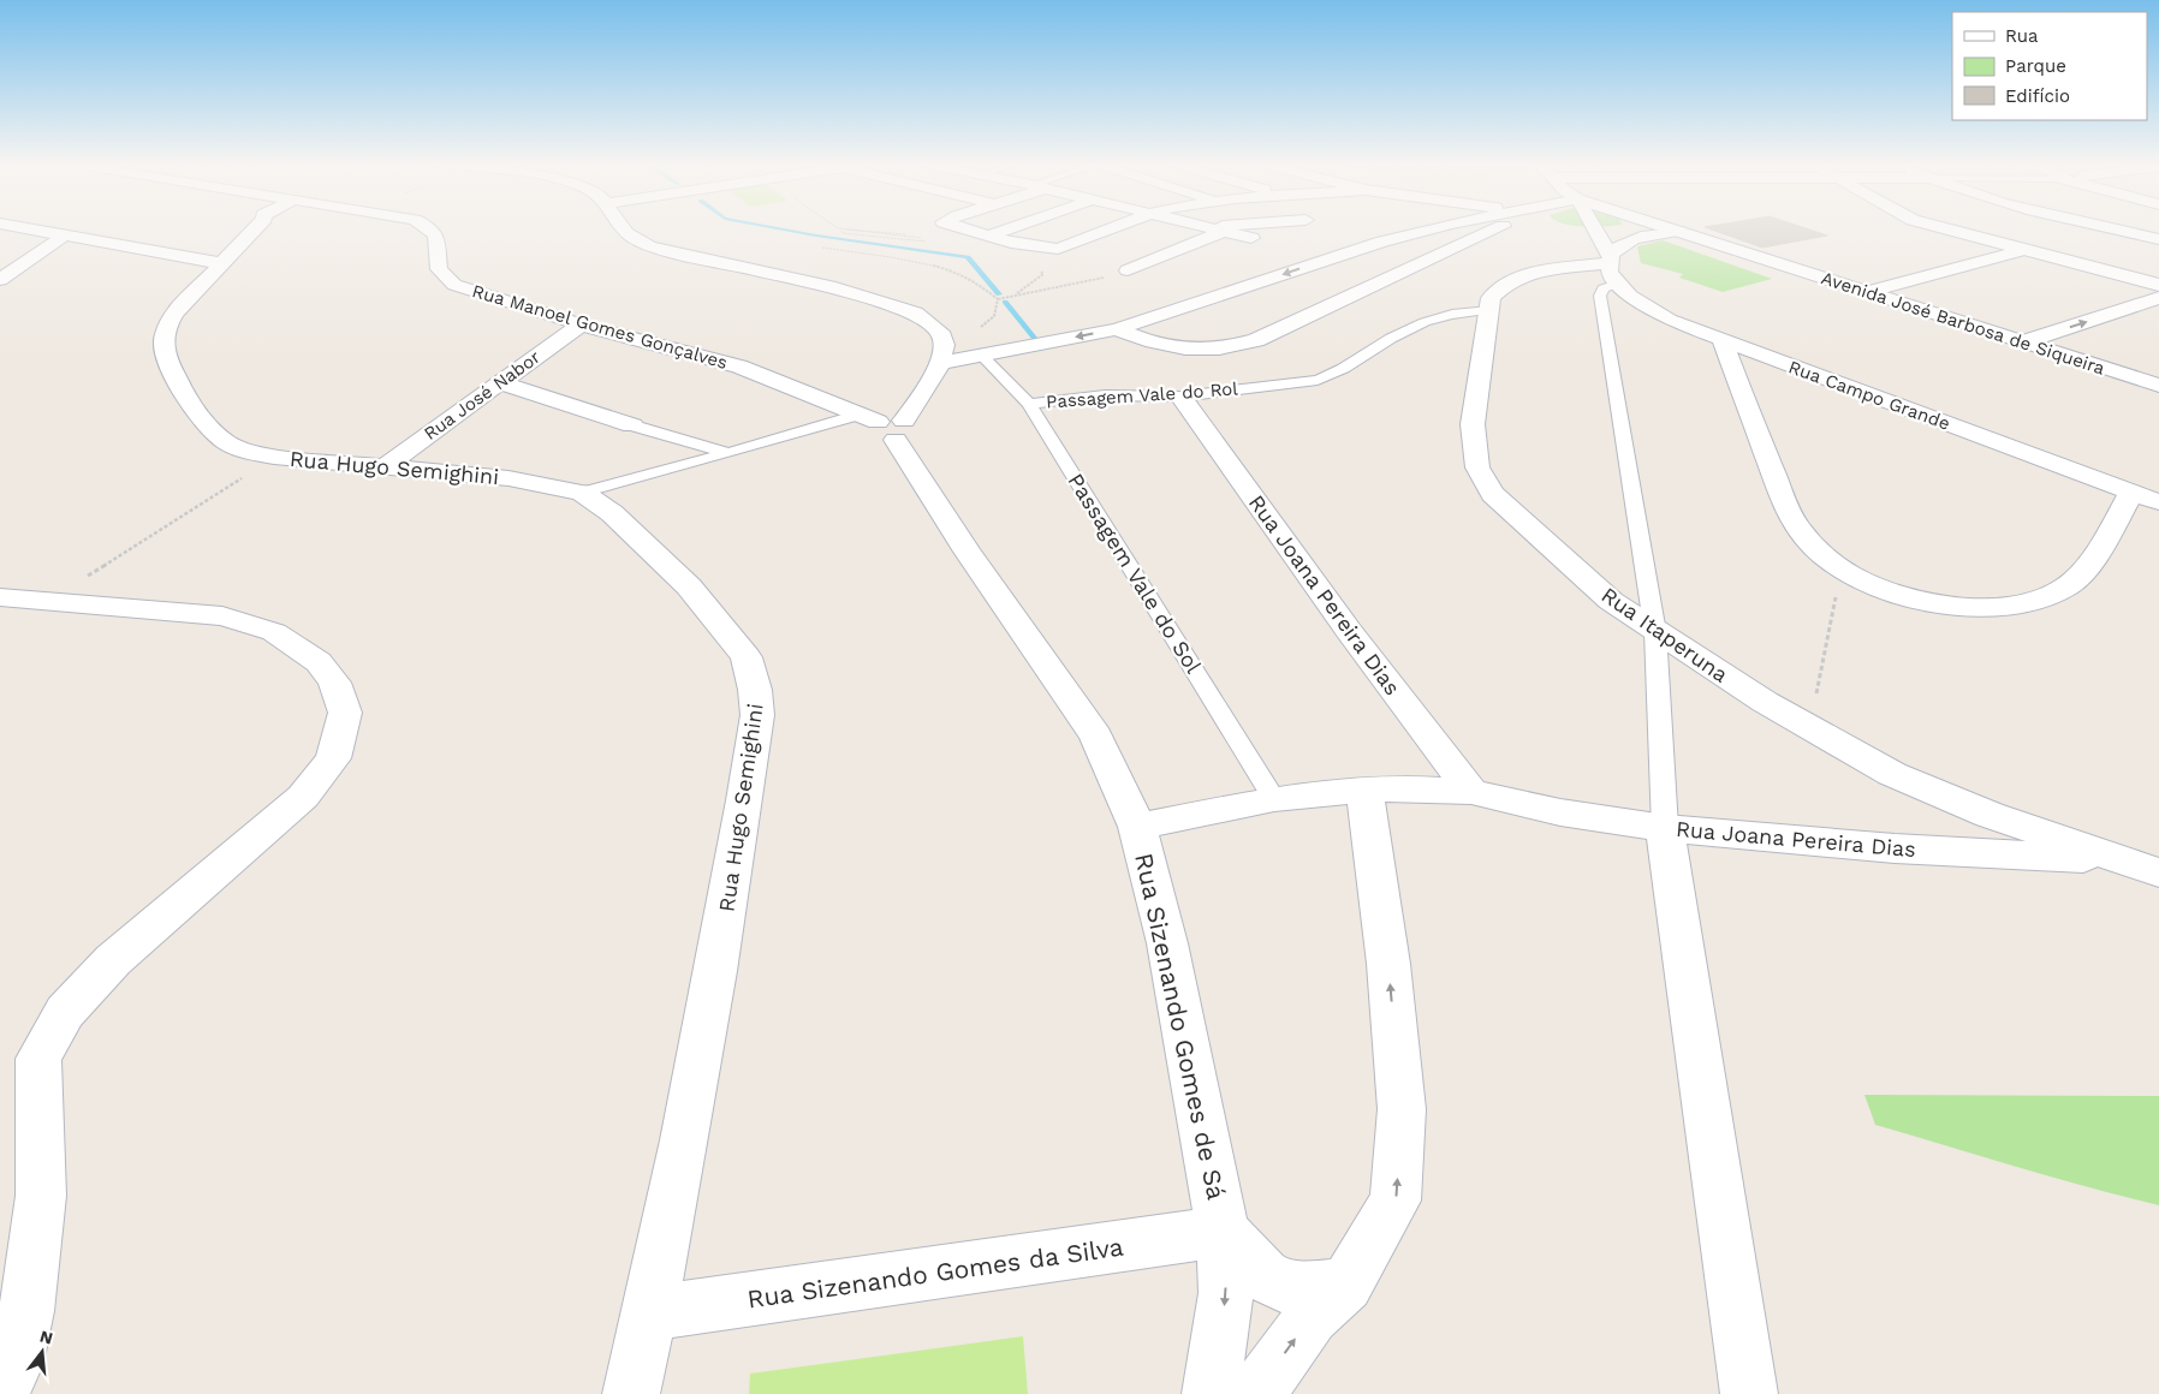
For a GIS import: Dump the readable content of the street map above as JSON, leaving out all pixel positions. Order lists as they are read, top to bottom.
{
  "streets": {
    "street": [
      "Avenida José Barbosa de Siqueira",
      "Rua Manoel Gomes Gonçalves",
      "Rua José Nabor",
      "Rua Campo Grande",
      "Rua Hugo Semighini",
      "Rua Joana Pereira Dias",
      "Rua Itaperuna",
      "Rua Sizenando Gomes de Sá",
      "Rua Sizenando Gomes da Silva"
    ],
    "lane": ["Passagem Vale do Rol", "Passagem Vale do Sol"]
  },
  "crossings": [
    ["Rua Manoel Gomes Gonçalves", "Rua José Nabor"],
    ["Rua Manoel Gomes Gonçalves", "Rua Sizenando Gomes de Sá"],
    ["Rua José Nabor", "Rua Hugo Semighini"],
    ["Passagem Vale do Rol", "Passagem Vale do Sol"],
    ["Passagem Vale do Rol", "Rua Joana Pereira Dias"],
    ["Passagem Vale do Rol", "Rua Itaperuna"],
    ["Rua Campo Grande", "Rua Itaperuna"],
    ["Rua Hugo Semighini", "Rua Sizenando Gomes da Silva"],
    ["Passagem Vale do Sol", "Rua Joana Pereira Dias"],
    ["Rua Joana Pereira Dias", "Rua Itaperuna"],
    ["Rua Joana Pereira Dias", "Rua Sizenando Gomes de Sá"],
    ["Rua Sizenando Gomes de Sá", "Rua Sizenando Gomes da Silva"]
  ],
  "legend": ["Rua", "Parque", "Edifício"],
  "north": "top"
}
